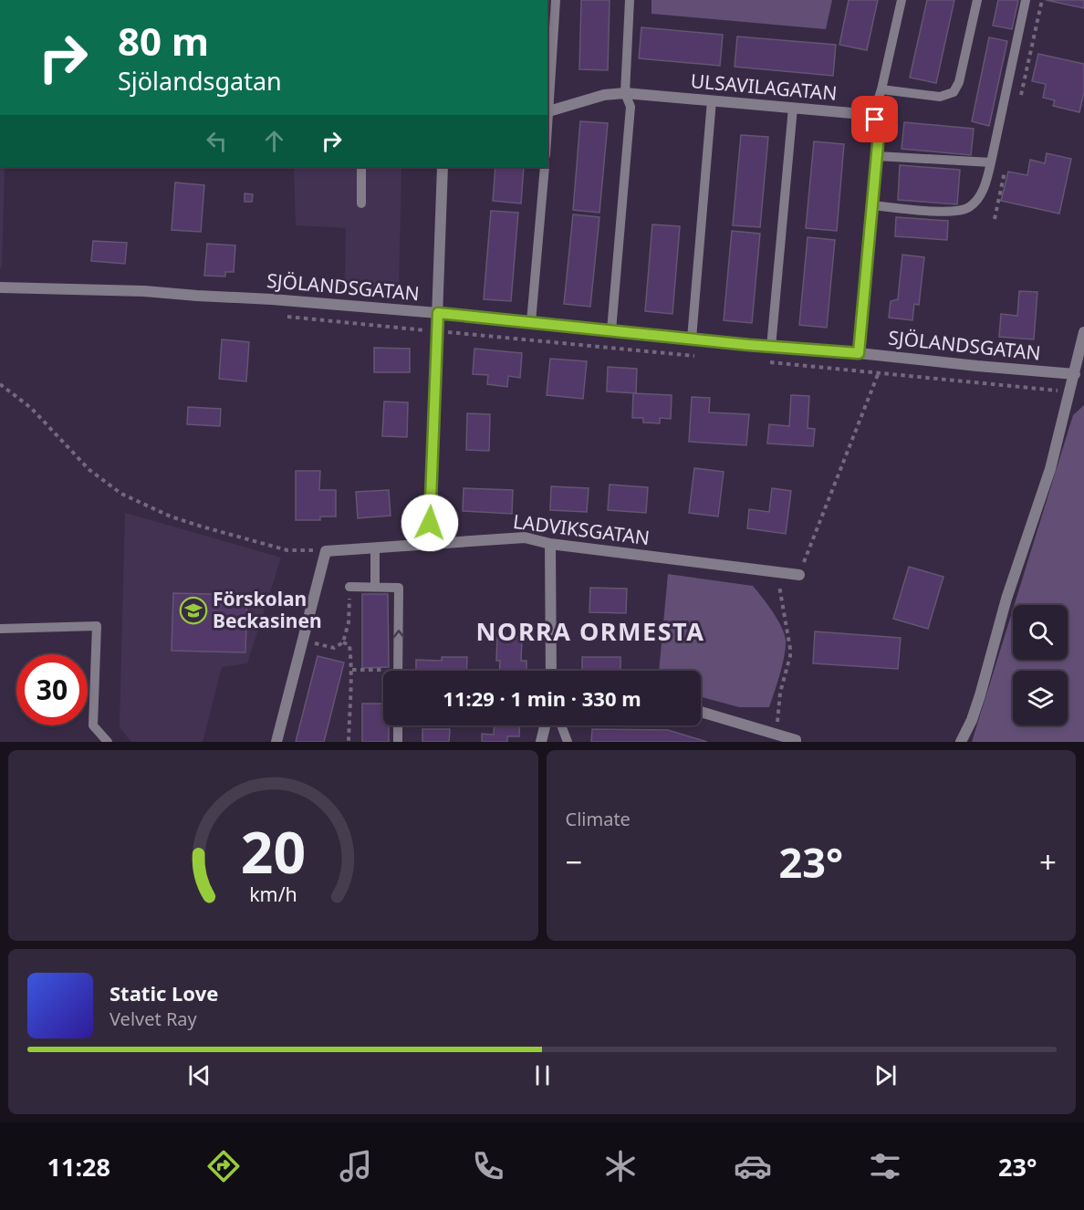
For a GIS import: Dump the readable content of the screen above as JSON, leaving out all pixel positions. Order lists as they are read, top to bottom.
{
  "streets": {
    "street": ["ULSAVILAGATAN", "SJÖLANDSGATAN", "LADVIKSGATAN"]
  },
  "districts": ["NORRA ORMESTA"],
  "places": {
    "school or university": ["Förskolan Beckasinen"]
  },
  "page": {
    "turn": ["80 m", "Sjölandsgatan"],
    "limit": "30",
    "trip": "11:29 · 1 min · 330 m",
    "tile": "Climate",
    "heat": ["−", "23°", "+"],
    "song": ["Static Love", "Velvet Ray"],
    "tabs": ["11:28", "23°"],
    "gauge": ["20", "km/h"]
  }
}
